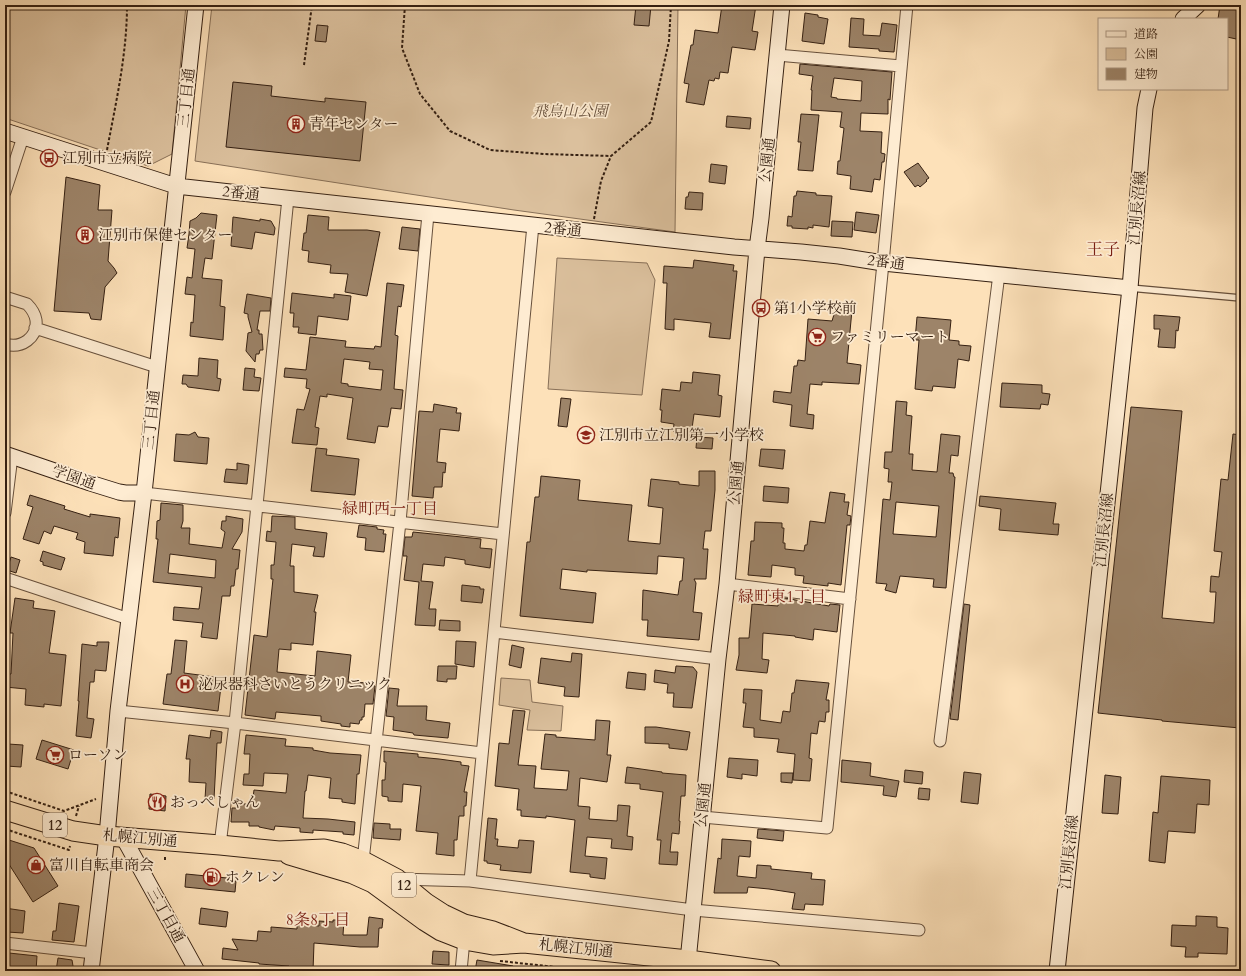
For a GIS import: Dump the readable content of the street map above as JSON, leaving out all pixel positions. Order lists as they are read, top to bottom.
{
  "streets": {
    "highway": ["12", "札幌江別通"],
    "street": [
      "三丁目通",
      "公園通",
      "2番通",
      "江別長沼線",
      "学園通"
    ]
  },
  "crossings": [
    ["三丁目通", "2番通"],
    ["三丁目通", "学園通"],
    ["三丁目通", "札幌江別通"],
    ["公園通", "2番通"],
    ["公園通", "札幌江別通"],
    ["2番通", "江別長沼線"]
  ],
  "districts": [
    "王子",
    "緑町西一丁目",
    "緑町東1丁目",
    "8条8丁目"
  ],
  "parks": ["飛鳥山公園"],
  "places": {
    "building": ["青年センター", "江別市保健センター"],
    "bus stop": ["江別市立病院", "第1小学校前"],
    "supermarket": ["ファミリーマート", "ローソン"],
    "school or university": ["江別市立江別第一小学校"],
    "hospital": ["泌尿器科さいとうクリニック"],
    "restaurant": ["おっぺしゃん"],
    "shop": ["富川自転車商会"],
    "fuel station": ["ホクレン"]
  },
  "legend": ["道路", "公園", "建物"]
}
